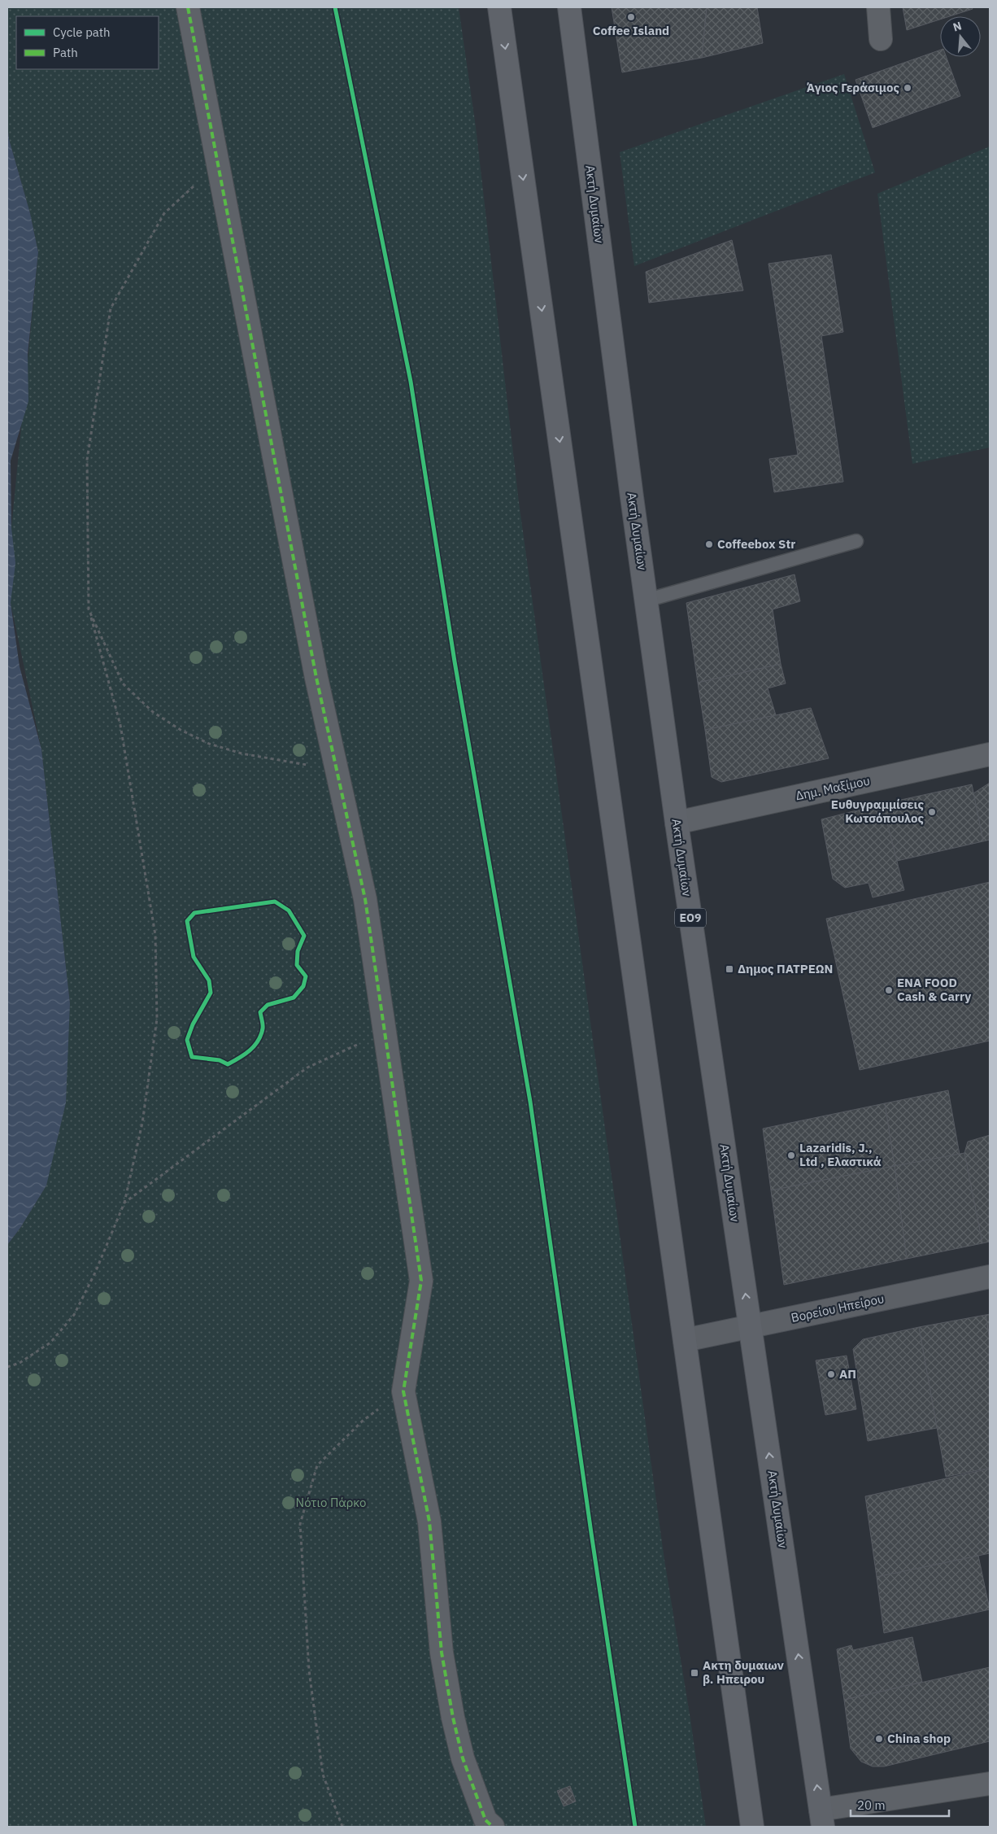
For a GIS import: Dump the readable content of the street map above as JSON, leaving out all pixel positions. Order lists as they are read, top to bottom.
{
  "streets": {
    "main road": ["Ακτή Δυμαίων", "ΕΟ9", "Βορείου Ηπείρου"],
    "street": ["Δημ. Μαξίμου"]
  },
  "crossings": [
    ["Ακτή Δυμαίων", "Δημ. Μαξίμου"],
    ["Ακτή Δυμαίων", "Βορείου Ηπείρου"]
  ],
  "parks": ["Νότιο Πάρκο"],
  "places": {
    "other": [
      "Coffee Island",
      "Άγιος Γεράσιμος",
      "Coffeebox Str",
      "Ευθυγραμμίσεις Κωτσόπουλος",
      "ENA FOOD Cash & Carry",
      "Lazaridis, J., Ltd , Ελαστικά",
      "ΑΠ",
      "China shop"
    ],
    "transit": ["Δημος ΠΑΤΡΕΩΝ", "Ακτη δυμαιων β. Ηπειρου"]
  },
  "legend": ["Cycle path", "Path"],
  "scale_bar": "20 m",
  "north": "top"
}
